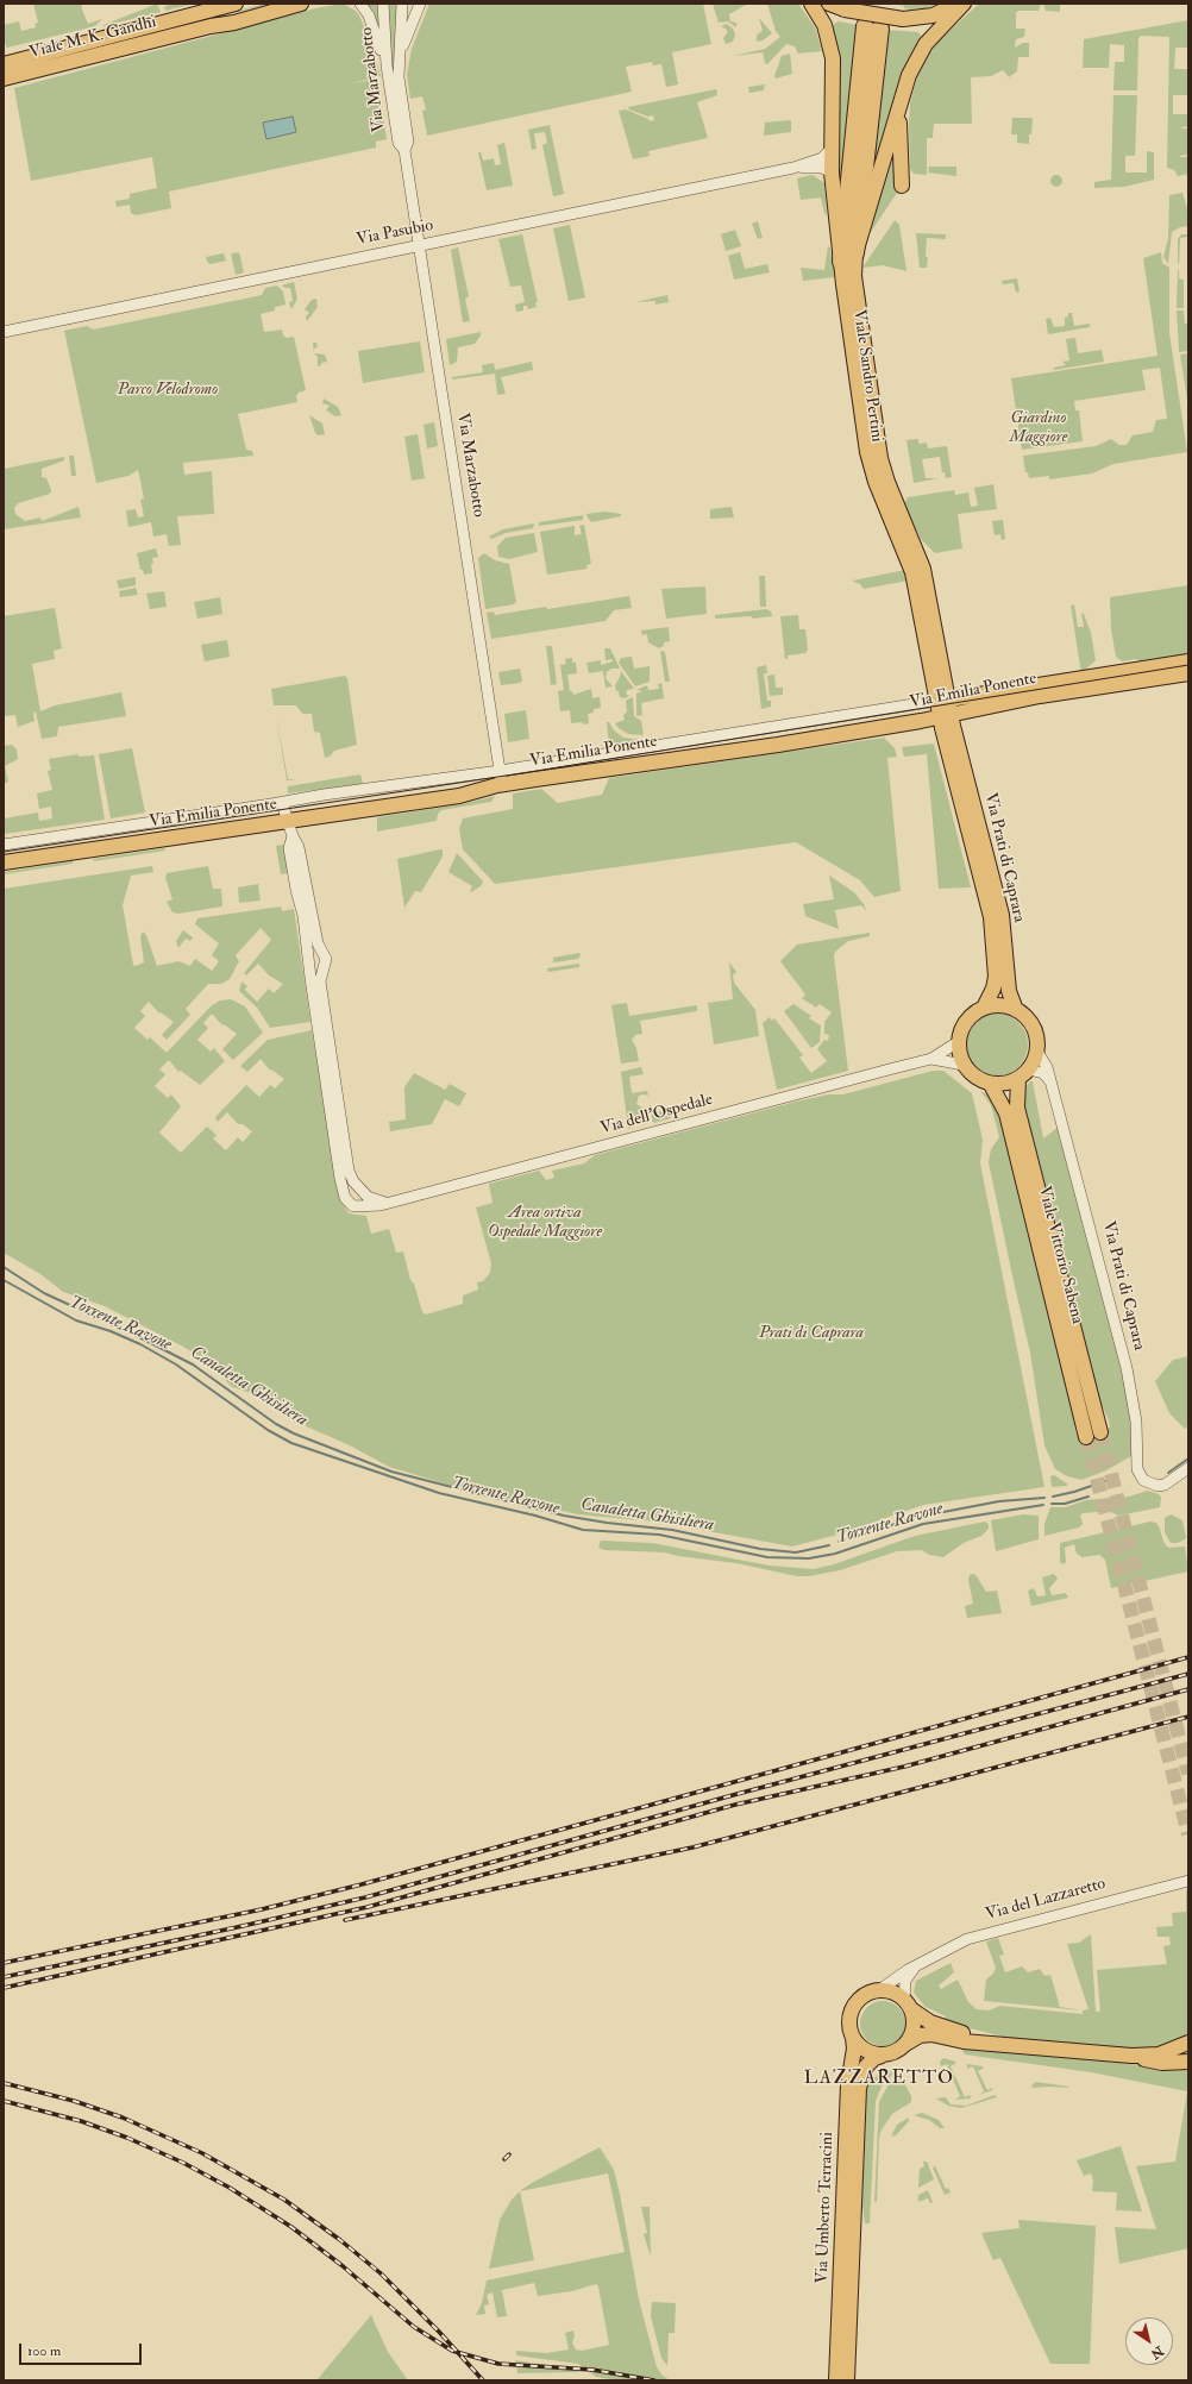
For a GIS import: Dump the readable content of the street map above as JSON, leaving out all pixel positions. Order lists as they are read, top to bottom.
{
  "streets": {
    "highway": ["Viale Sandro Pertini"],
    "main road": [
      "Viale M. K. Gandhi",
      "Via Emilia Ponente",
      "Via Prati di Caprara",
      "Viale Vittorio Sabena",
      "Via Umberto Terracini"
    ],
    "street": [
      "Via Marzabotto",
      "Via Pasubio",
      "Via dell'Ospedale",
      "Via del Lazzaretto"
    ]
  },
  "crossings": [
    ["Via Marzabotto", "Via Pasubio"],
    ["Via Marzabotto", "Via Emilia Ponente"],
    ["Via Pasubio", "Viale Sandro Pertini"],
    ["Viale Sandro Pertini", "Via Emilia Ponente"],
    ["Viale Sandro Pertini", "Via Prati di Caprara"],
    ["Via Emilia Ponente", "Via Prati di Caprara"],
    ["Via Prati di Caprara", "Via dell'Ospedale"],
    ["Via Prati di Caprara", "Viale Vittorio Sabena"],
    ["Via dell'Ospedale", "Viale Vittorio Sabena"],
    ["Via del Lazzaretto", "Via Umberto Terracini"]
  ],
  "districts": ["LAZZARETTO"],
  "water": ["Torrente Ravone", "Canaletta Ghisiliera"],
  "parks": [
    "Parco Velodromo",
    "Giardino Maggiore",
    "Area ortiva Ospedale Maggiore",
    "Prati di Caprara"
  ],
  "scale_bar": "100 m",
  "north": "bottom right"
}
